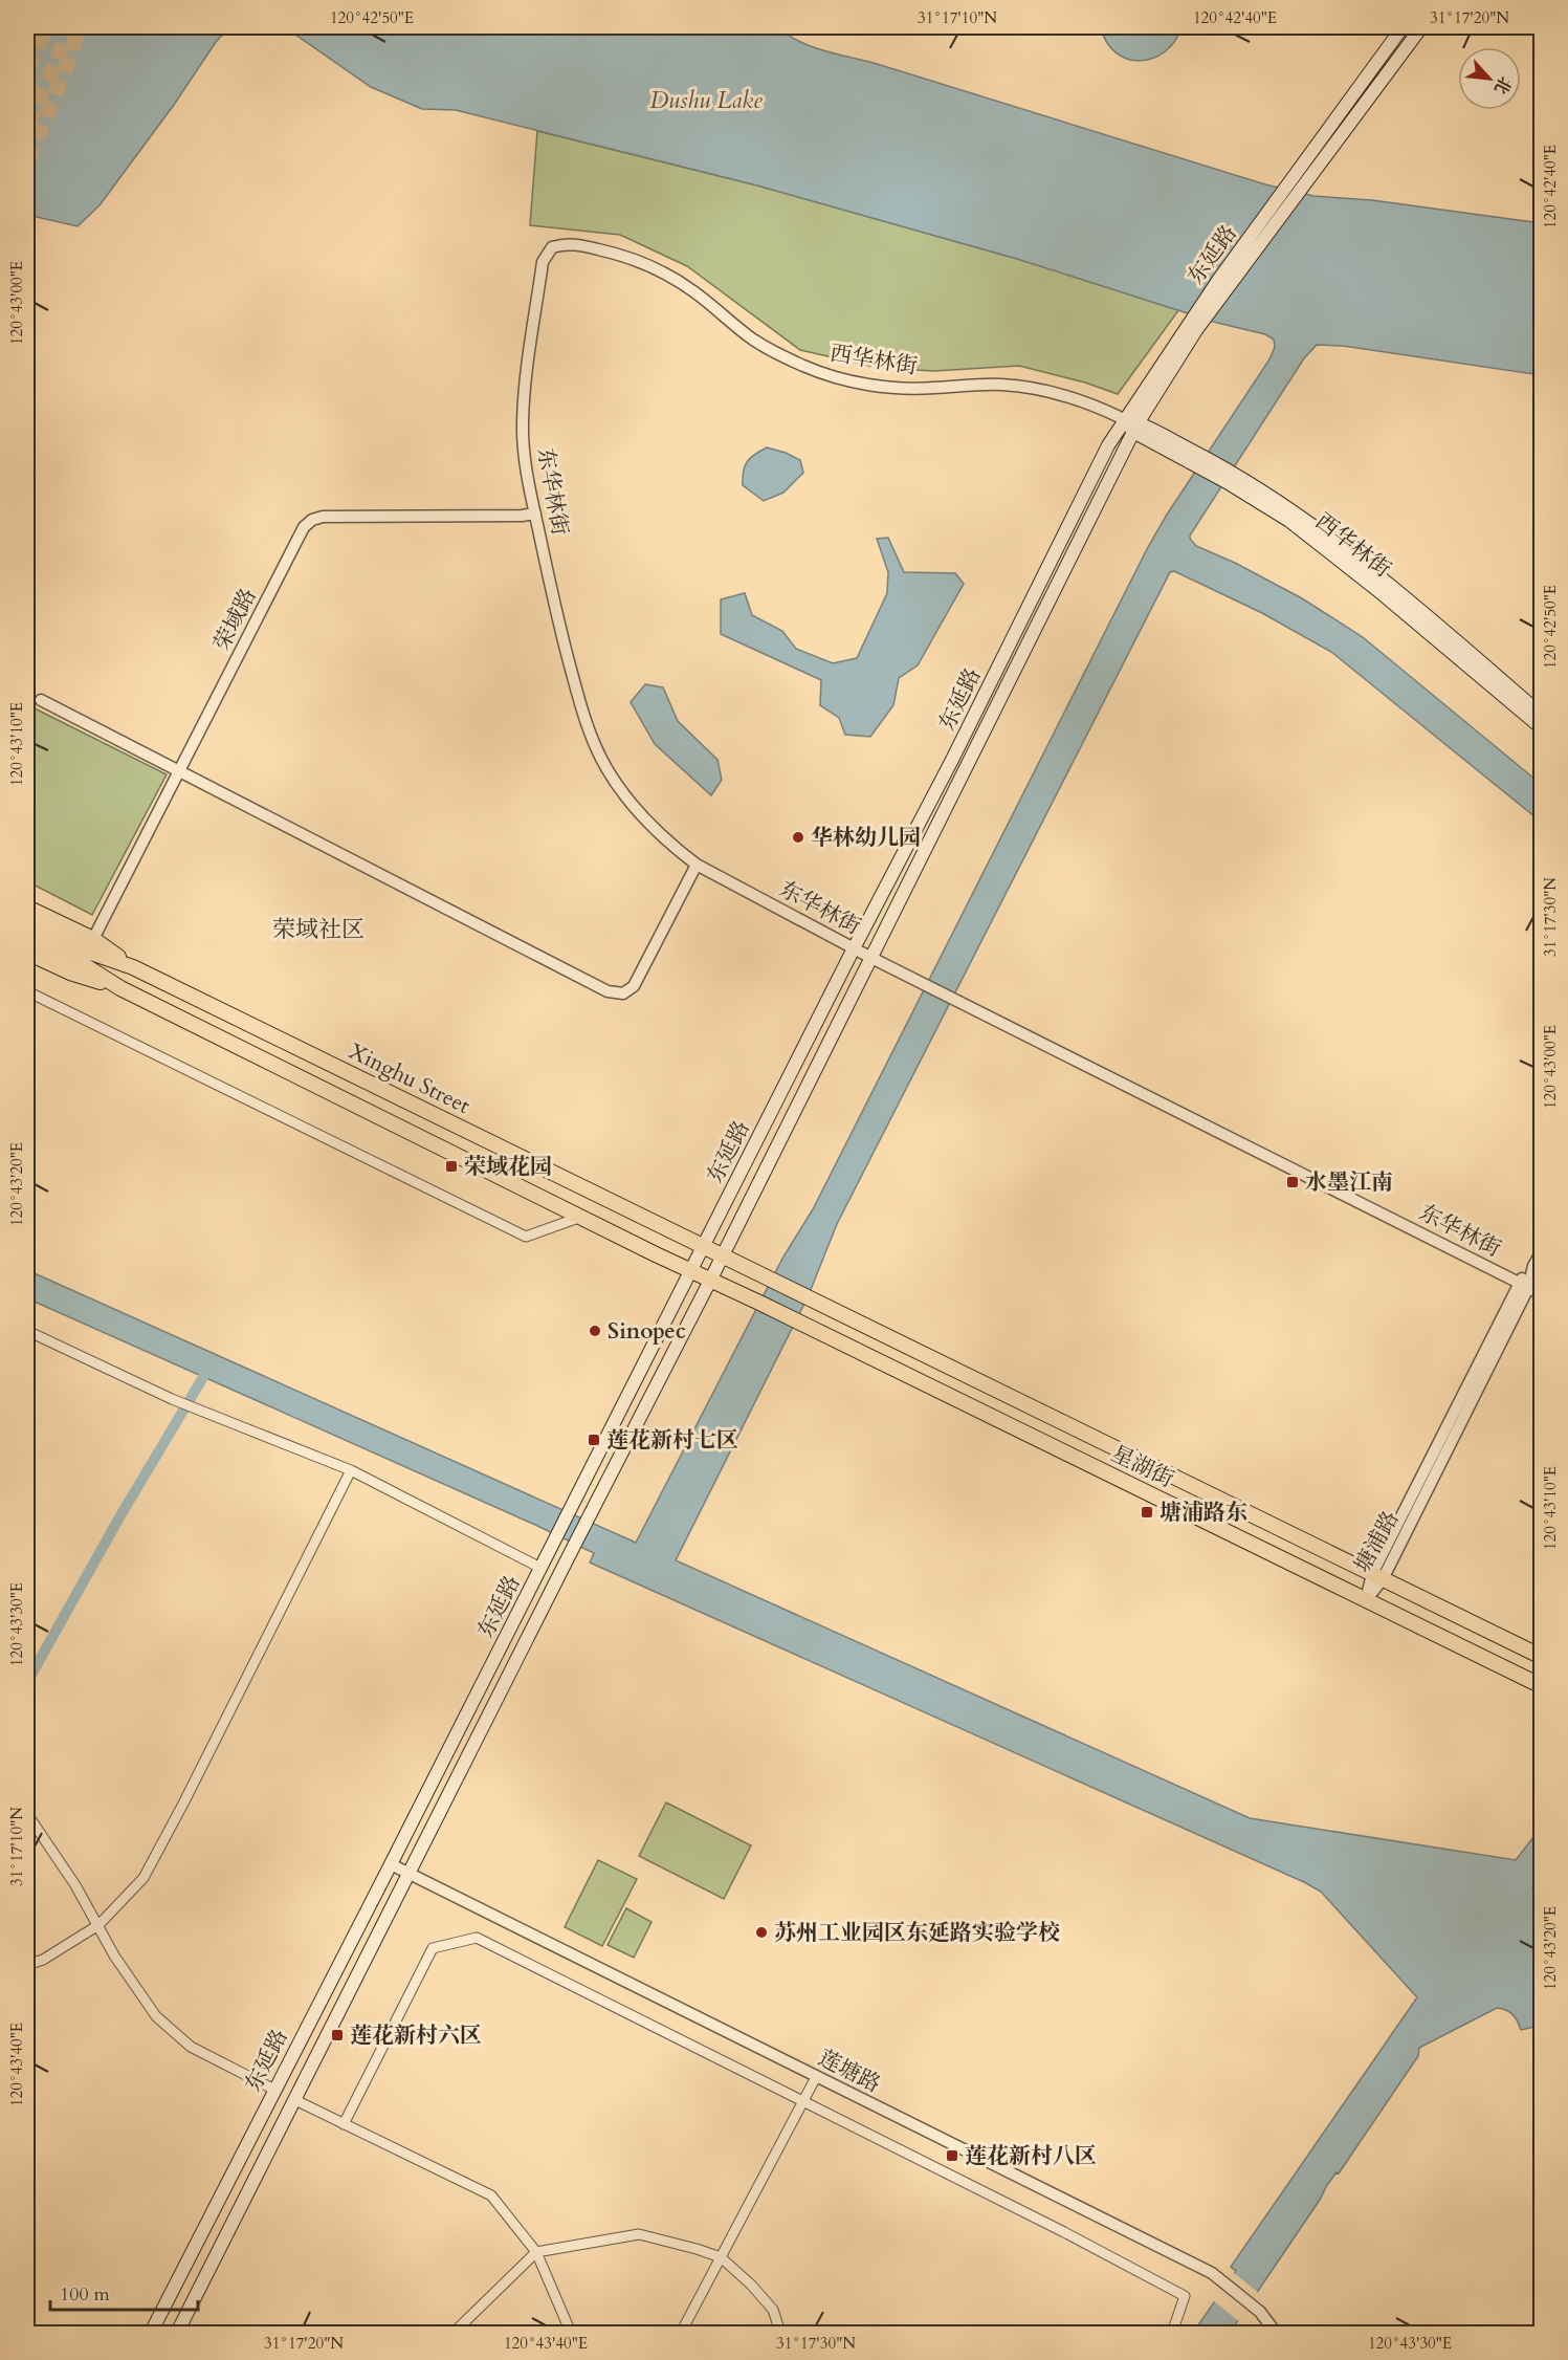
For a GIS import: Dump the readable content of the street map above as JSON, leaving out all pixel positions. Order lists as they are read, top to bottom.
{
  "streets": {
    "main road": [
      "东延路",
      "西华林街",
      "Xinghu Street",
      "星湖街"
    ],
    "street": [
      "东华林街",
      "荣域路",
      "塘浦路",
      "莲塘路"
    ]
  },
  "crossings": [
    ["东延路", "西华林街"],
    ["东延路", "东华林街"],
    ["东延路", "Xinghu Street"],
    ["东延路", "星湖街"],
    ["东延路", "莲塘路"],
    ["西华林街", "东华林街"],
    ["东华林街", "荣域路"],
    ["东华林街", "塘浦路"],
    ["Xinghu Street", "星湖街"],
    ["星湖街", "塘浦路"]
  ],
  "districts": ["荣域社区"],
  "water": ["Dushu Lake"],
  "places": {
    "other": ["华林幼儿园", "Sinopec", "苏州工业园区东延路实验学校"],
    "transit": [
      "荣域花园",
      "水墨江南",
      "莲花新村七区",
      "塘浦路东",
      "莲花新村六区",
      "莲花新村八区"
    ]
  },
  "scale_bar": "100 m",
  "north": "bottom right",
  "coordinates": [
    "120°42'50\"E",
    "31°17'10\"N",
    "120°42'40\"E",
    "31°17'20\"N",
    "120°43'00\"E",
    "120°43'10\"E",
    "31°17'30\"N",
    "120°43'20\"E",
    "120°43'30\"E",
    "120°43'40\"E"
  ]
}
